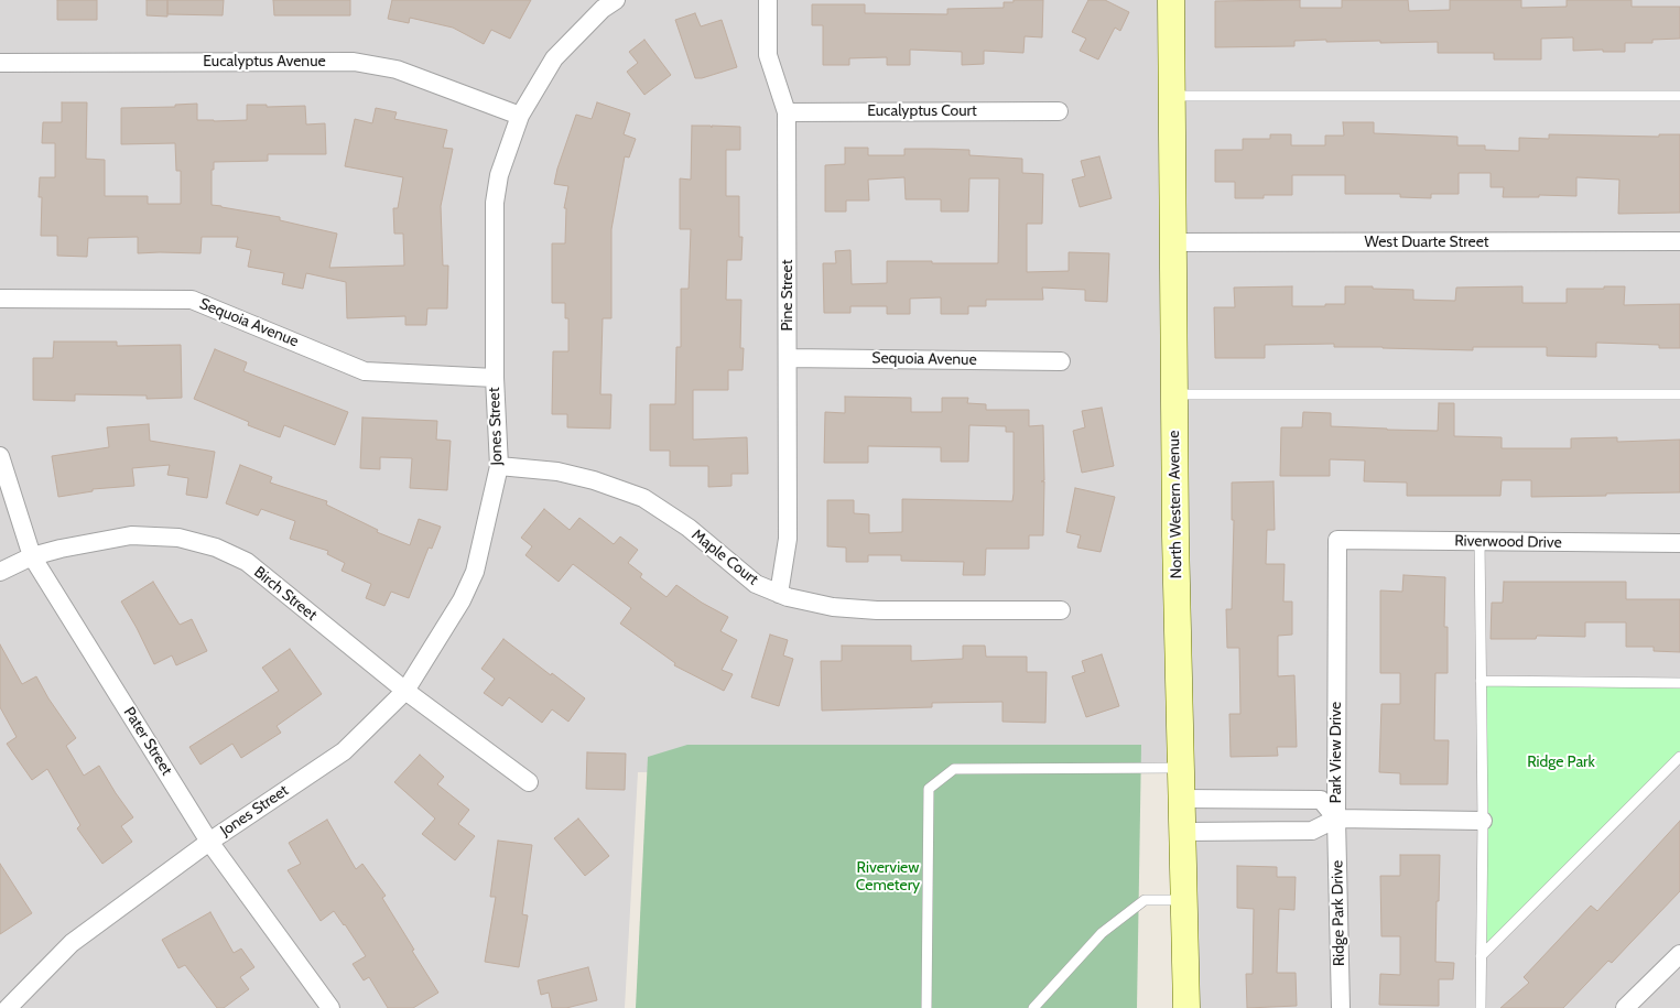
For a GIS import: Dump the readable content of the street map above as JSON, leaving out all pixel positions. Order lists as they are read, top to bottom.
{
  "streets": {
    "main road": ["North Western Avenue"],
    "street": [
      "Eucalyptus Avenue",
      "Eucalyptus Court",
      "West Duarte Street",
      "Pine Street",
      "Sequoia Avenue",
      "Jones Street",
      "Riverwood Drive",
      "Maple Court",
      "Birch Street",
      "Pater Street",
      "Park View Drive",
      "Ridge Park Drive"
    ]
  },
  "crossings": [
    ["Eucalyptus Avenue", "Jones Street"],
    ["Eucalyptus Court", "Pine Street"],
    ["West Duarte Street", "North Western Avenue"],
    ["Pine Street", "Sequoia Avenue"],
    ["Pine Street", "Maple Court"],
    ["Sequoia Avenue", "Jones Street"],
    ["Jones Street", "Maple Court"],
    ["Jones Street", "Birch Street"],
    ["Jones Street", "Pater Street"],
    ["Riverwood Drive", "Park View Drive"],
    ["Birch Street", "Pater Street"],
    ["Park View Drive", "Ridge Park Drive"]
  ],
  "parks": ["Ridge Park", "Riverview Cemetery"]
}
